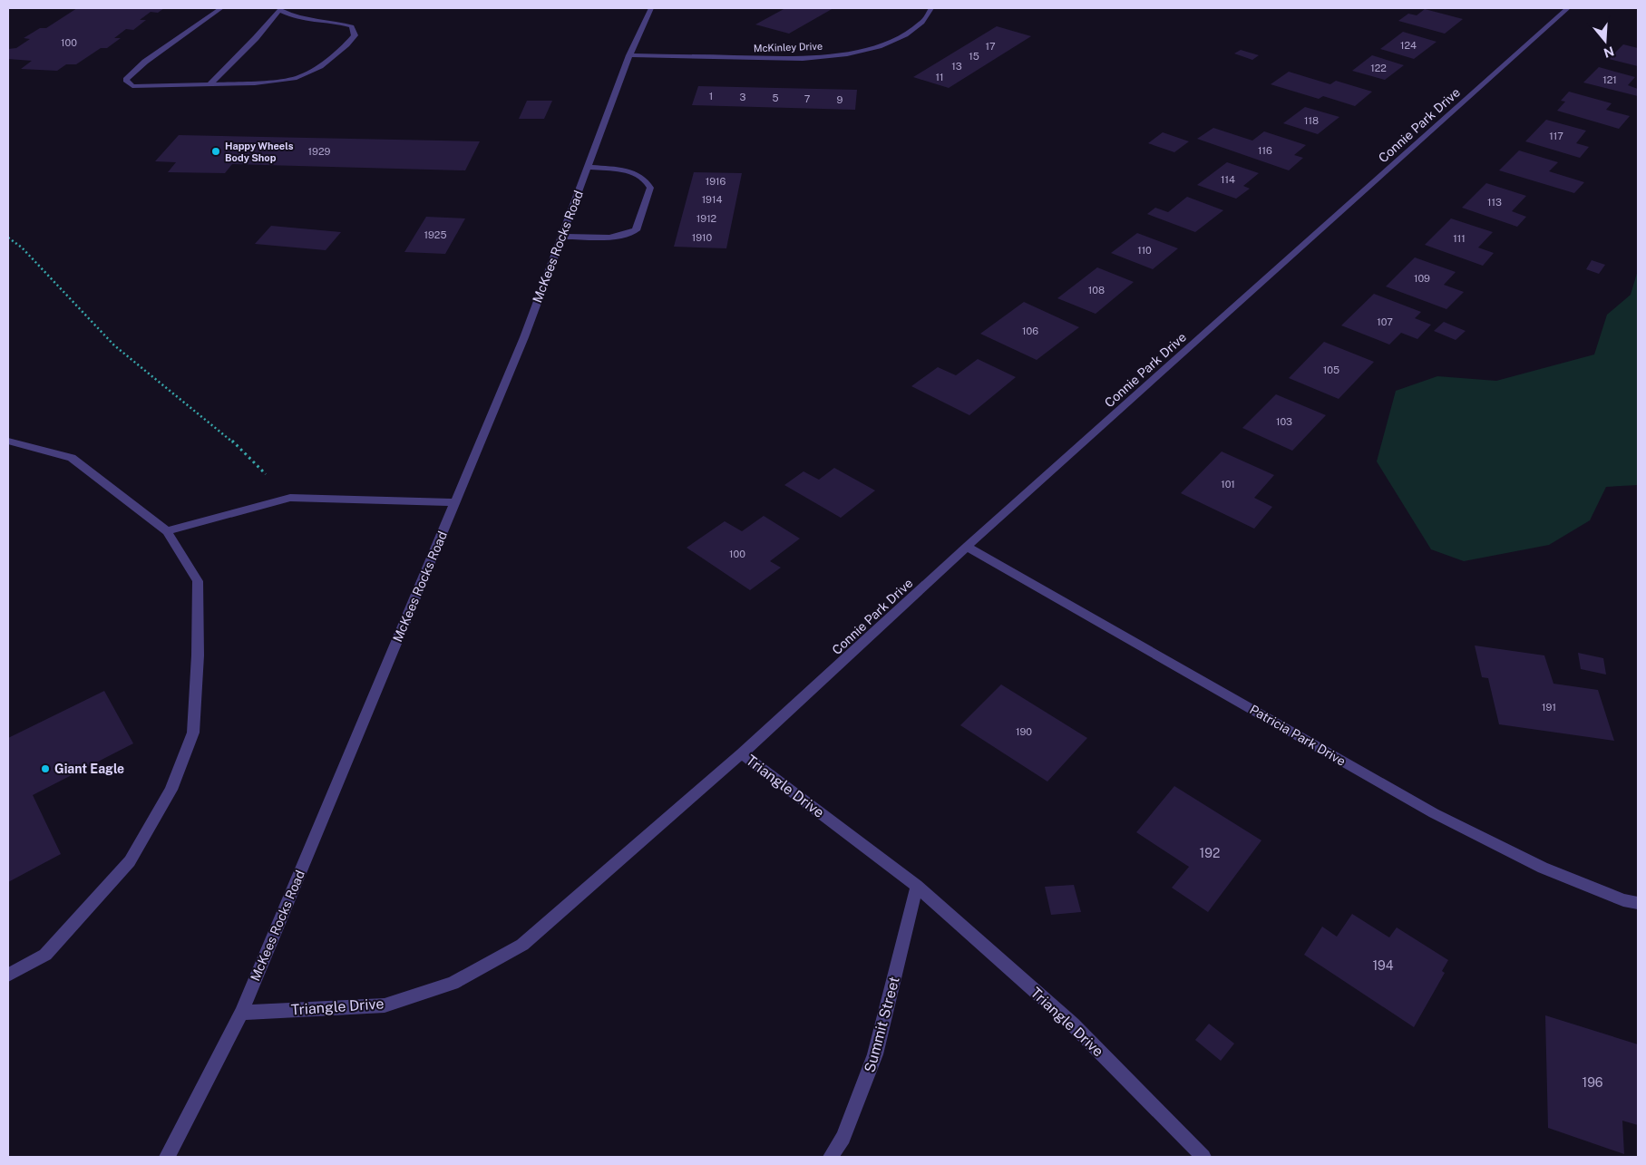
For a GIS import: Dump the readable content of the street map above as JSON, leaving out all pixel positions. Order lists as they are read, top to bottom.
{
  "streets": {
    "street": [
      "McKinley Drive",
      "Connie Park Drive",
      "McKees Rocks Road",
      "Patricia Park Drive",
      "Triangle Drive",
      "Summit Street"
    ]
  },
  "crossings": [
    ["McKinley Drive", "McKees Rocks Road"],
    ["Connie Park Drive", "Patricia Park Drive"],
    ["Connie Park Drive", "Triangle Drive"],
    ["McKees Rocks Road", "Triangle Drive"],
    ["Triangle Drive", "Summit Street"]
  ],
  "places": ["Happy Wheels Body Shop", "Giant Eagle"],
  "house_numbers": [
    "100",
    "124",
    "17",
    "15",
    "13",
    "122",
    "11",
    "121",
    "1",
    "3",
    "5",
    "7",
    "9",
    "118",
    "117",
    "116",
    "1929",
    "114",
    "1916",
    "1914",
    "113",
    "1912",
    "1925",
    "1910",
    "111",
    "110",
    "109",
    "108",
    "107",
    "106",
    "105",
    "103",
    "101",
    "100",
    "191",
    "190",
    "192",
    "194",
    "196"
  ],
  "north": "bottom"
}
